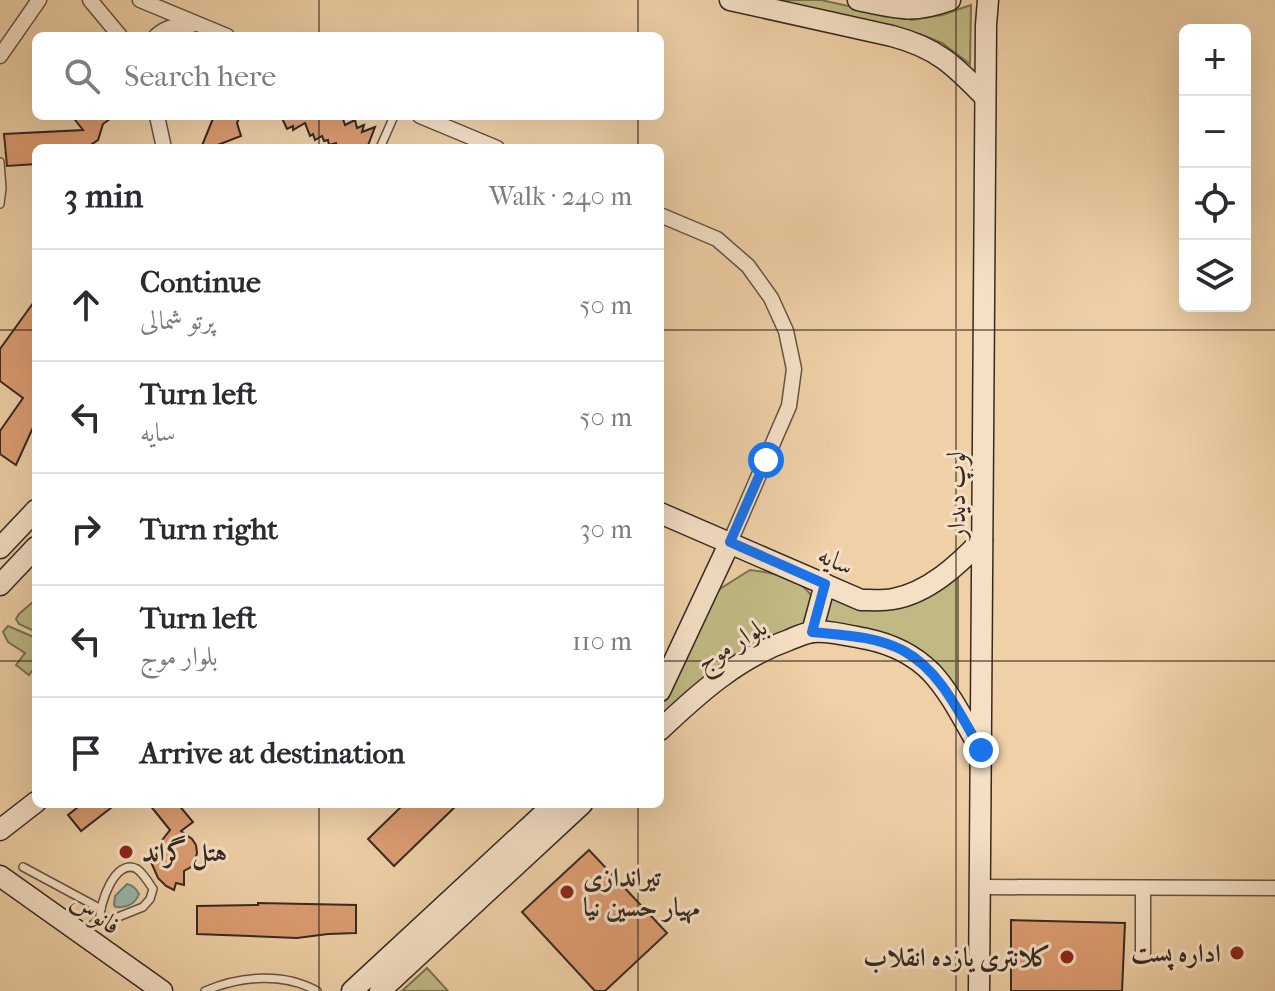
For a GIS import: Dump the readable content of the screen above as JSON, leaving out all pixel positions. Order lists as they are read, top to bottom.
{
  "streets": {
    "street": [
      "لوپ دیدار",
      "سایه",
      "بلوار موج",
      "فانوس"
    ]
  },
  "crossings": [
    ["لوپ دیدار", "سایه"],
    ["لوپ دیدار", "بلوار موج"],
    ["سایه", "بلوار موج"]
  ],
  "places": [
    "هتل گراند",
    "تیراندازی مهیار حسین نیا",
    "اداره پست",
    "کلانتری یازده انقلاب"
  ],
  "page": {
    "map_buttons": ["+", "−"],
    "search": "Search here",
    "heading": ["3 min", "Walk · 240 m"],
    "list": [
      ["Continue", "پرتو شمالی", "50 m"],
      ["Turn left", "سایه", "50 m"],
      ["Turn right", "30 m"],
      ["Turn left", "بلوار موج", "110 m"],
      "Arrive at destination"
    ]
  }
}
